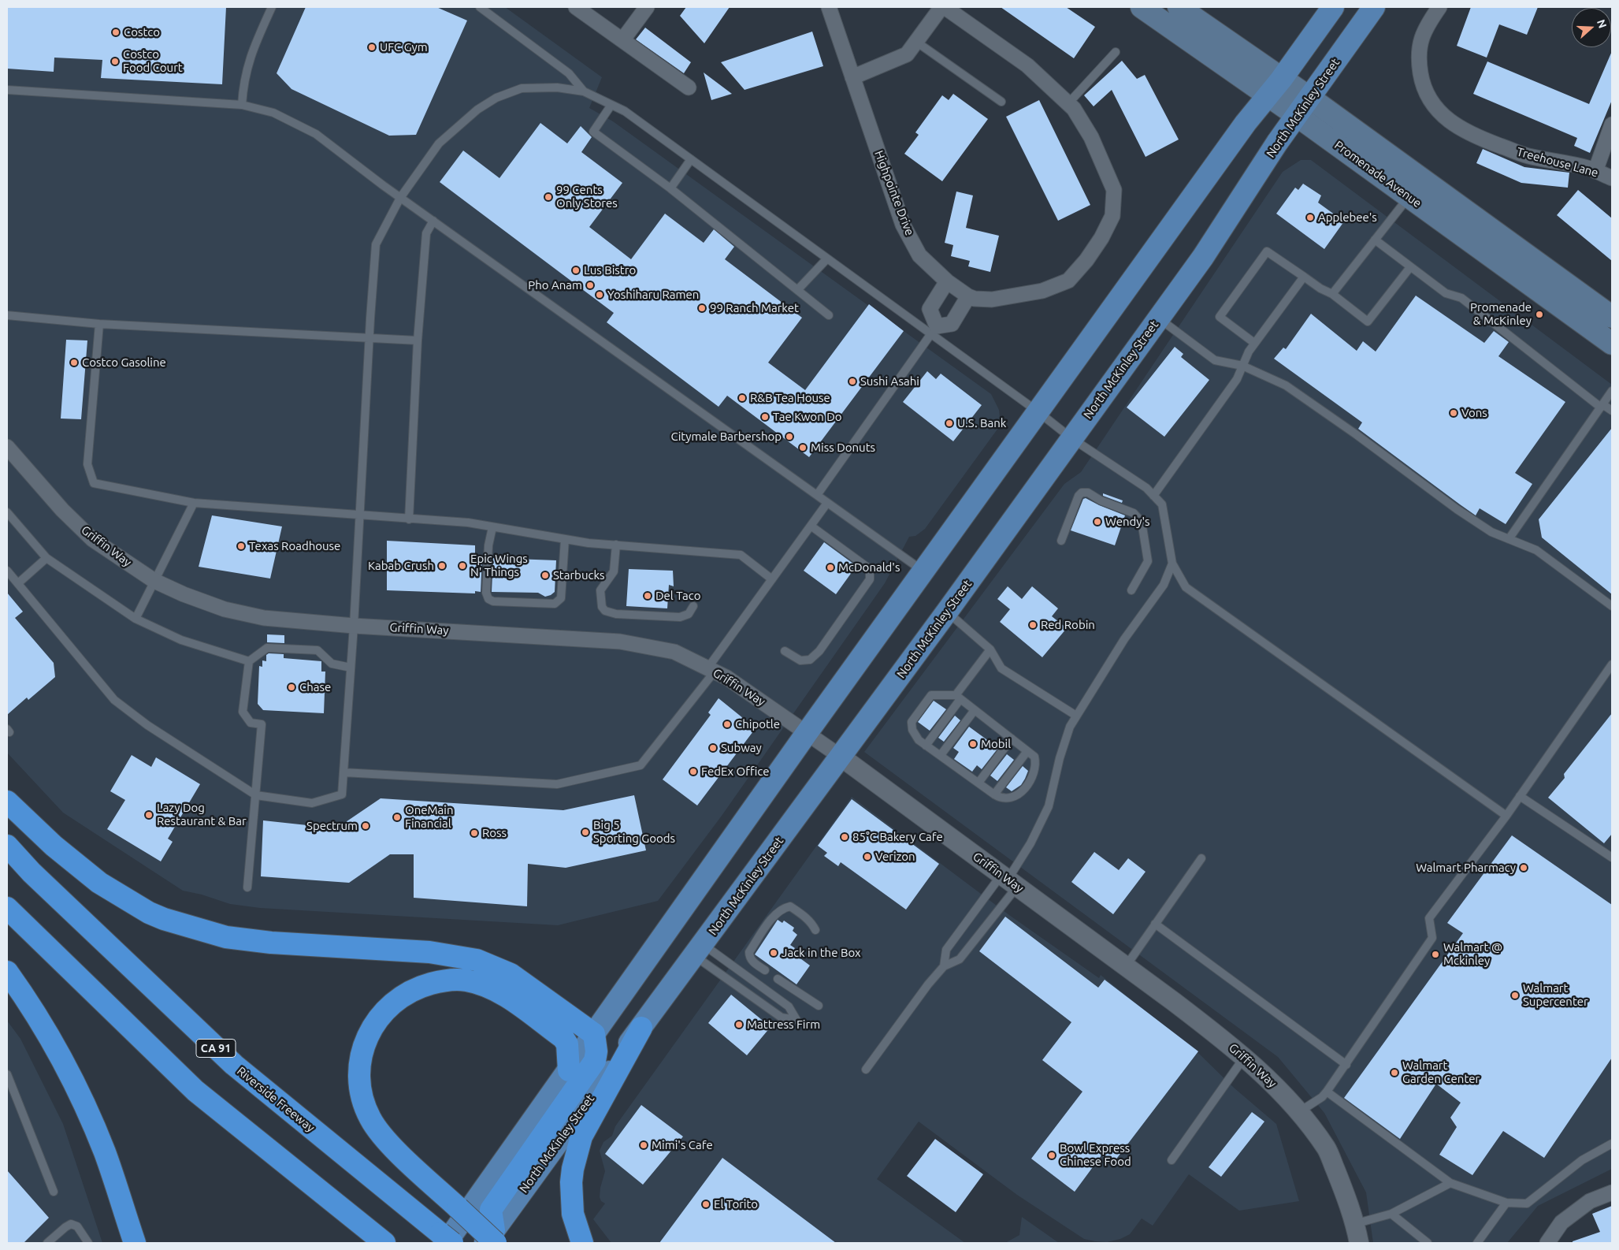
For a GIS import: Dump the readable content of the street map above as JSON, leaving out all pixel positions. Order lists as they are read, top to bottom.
{
  "streets": {
    "highway": ["CA 91", "Riverside Freeway"],
    "main road": ["North McKinley Street", "Promenade Avenue"],
    "street": ["Treehouse Lane", "Highpointe Drive", "Griffin Way"]
  },
  "crossings": [
    ["North McKinley Street", "Promenade Avenue"],
    ["North McKinley Street", "Griffin Way"]
  ],
  "places": [
    "Costco",
    "UFC Gym",
    "Costco Food Court",
    "99 Cents Only Stores",
    "Applebee's",
    "Lus Bistro",
    "Pho Anam",
    "Yoshiharu Ramen",
    "99 Ranch Market",
    "Promenade & McKinley",
    "Costco Gasoline",
    "Sushi Asahi",
    "R&B Tea House",
    "Vons",
    "Tae Kwon Do",
    "U.S. Bank",
    "Citymale Barbershop",
    "Miss Donuts",
    "Wendy's",
    "Texas Roadhouse",
    "Kabab Crush",
    "Epic Wings N' Things",
    "McDonald's",
    "Starbucks",
    "Del Taco",
    "Red Robin",
    "Chase",
    "Chipotle",
    "Mobil",
    "Subway",
    "FedEx Office",
    "Lazy Dog Restaurant & Bar",
    "OneMain Financial",
    "Spectrum",
    "Big 5 Sporting Goods",
    "Ross",
    "85°C Bakery Cafe",
    "Verizon",
    "Walmart Pharmacy",
    "Jack in the Box",
    "Walmart @ Mckinley",
    "Walmart Supercenter",
    "Mattress Firm",
    "Walmart Garden Center",
    "Mimi's Cafe",
    "Bowl Express Chinese Food",
    "El Torito"
  ],
  "north": "right"
}
